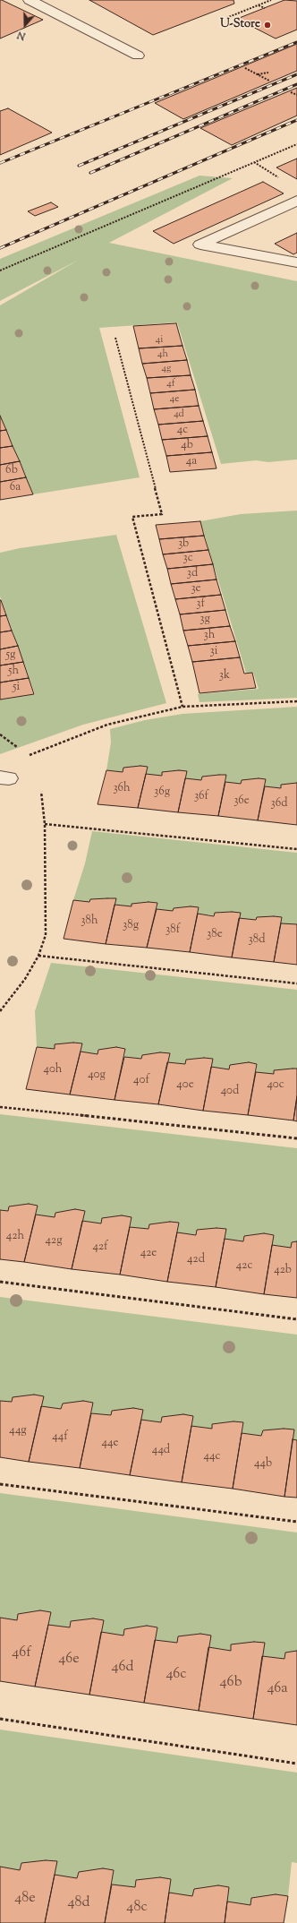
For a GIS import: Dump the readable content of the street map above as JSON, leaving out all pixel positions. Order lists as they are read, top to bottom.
{
  "places": ["U-Store"],
  "house_numbers": [
    "4i",
    "4h",
    "4g",
    "4f",
    "4e",
    "4d",
    "4c",
    "4b",
    "4a",
    "6b",
    "6a",
    "3b",
    "3c",
    "3d",
    "3e",
    "3f",
    "3g",
    "3h",
    "3i",
    "5g",
    "5h",
    "3k",
    "5i",
    "36h",
    "36g",
    "36f",
    "36e",
    "36d",
    "38h",
    "38g",
    "38f",
    "38e",
    "38d",
    "40h",
    "40g",
    "40f",
    "40e",
    "40c",
    "40d",
    "42h",
    "42g",
    "42f",
    "42e",
    "42d",
    "42c",
    "42b",
    "44g",
    "44f",
    "44e",
    "44d",
    "44c",
    "44b",
    "46f",
    "46e",
    "46d",
    "46c",
    "46b",
    "46a",
    "48e",
    "48d",
    "48c"
  ],
  "north": "bottom"
}
